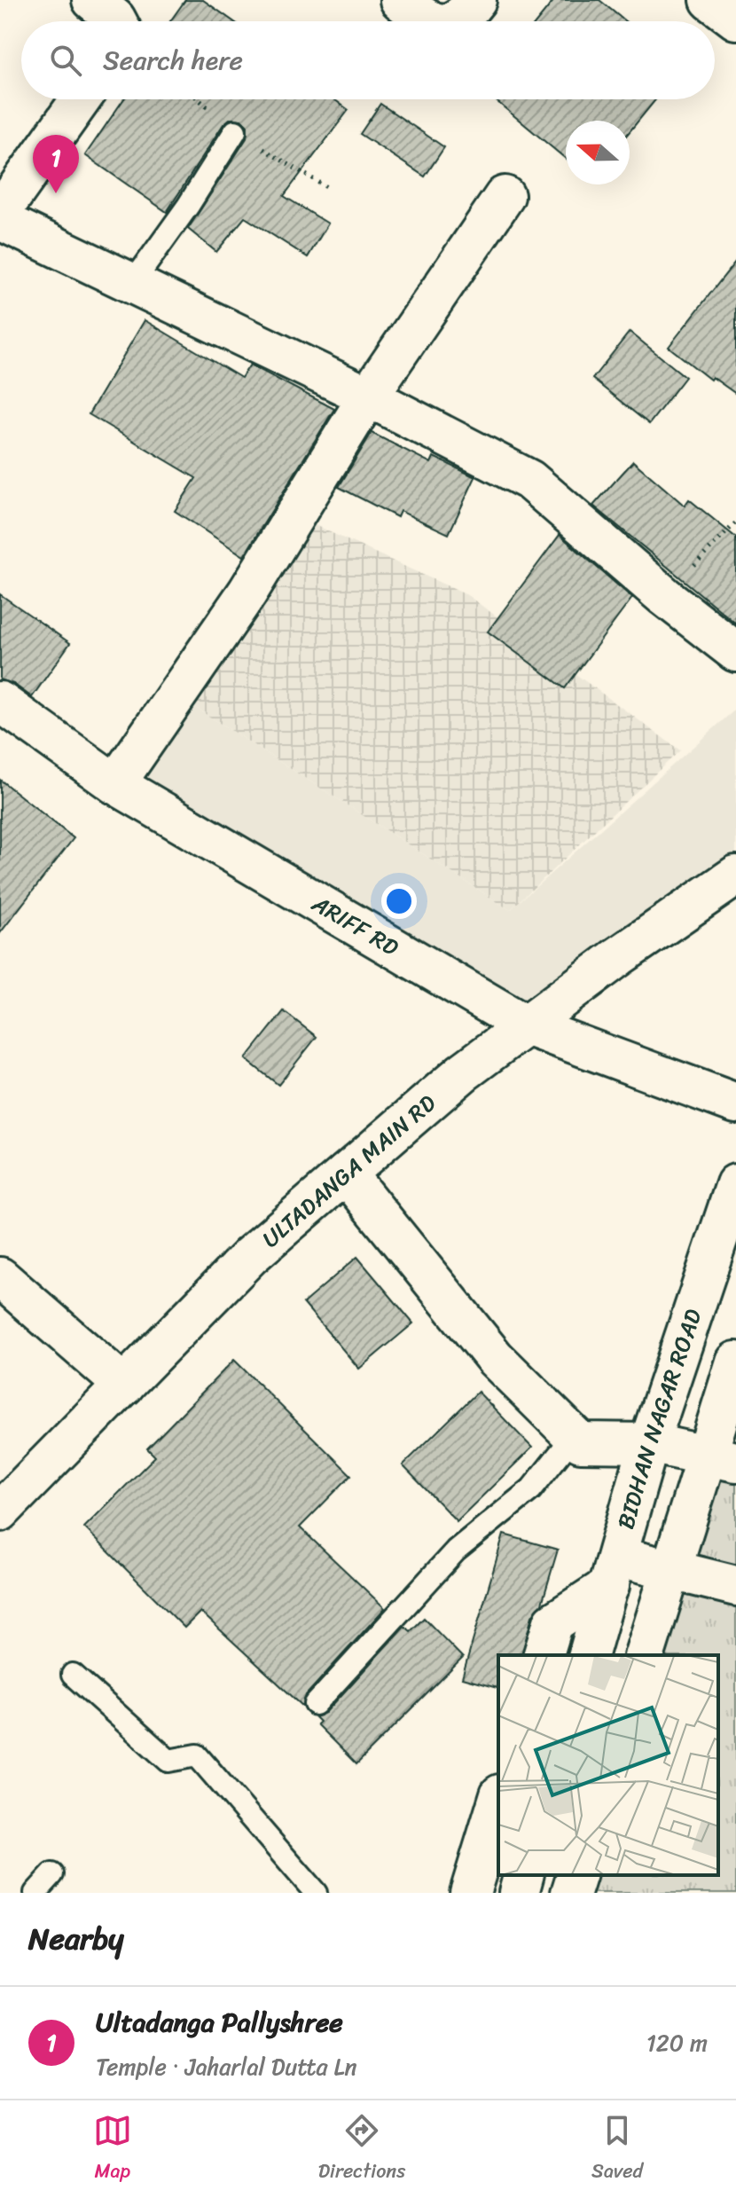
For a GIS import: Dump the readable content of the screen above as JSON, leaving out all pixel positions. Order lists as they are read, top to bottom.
{
  "streets": {
    "street": ["ARIFF RD", "ULTADANGA MAIN RD", "BIDHAN NAGAR ROAD"]
  },
  "crossings": [
    ["ARIFF RD", "ULTADANGA MAIN RD"]
  ],
  "north": "left",
  "page": {
    "search": "Search here",
    "pins": "1",
    "heading": "Nearby",
    "list": [
      {
        "mark": "1",
        "name": "Ultadanga Pallyshree",
        "note": "Temple · Jaharlal Dutta Ln",
        "value": "120 m"
      }
    ],
    "nav": ["Map", "Directions", "Saved"]
  }
}
